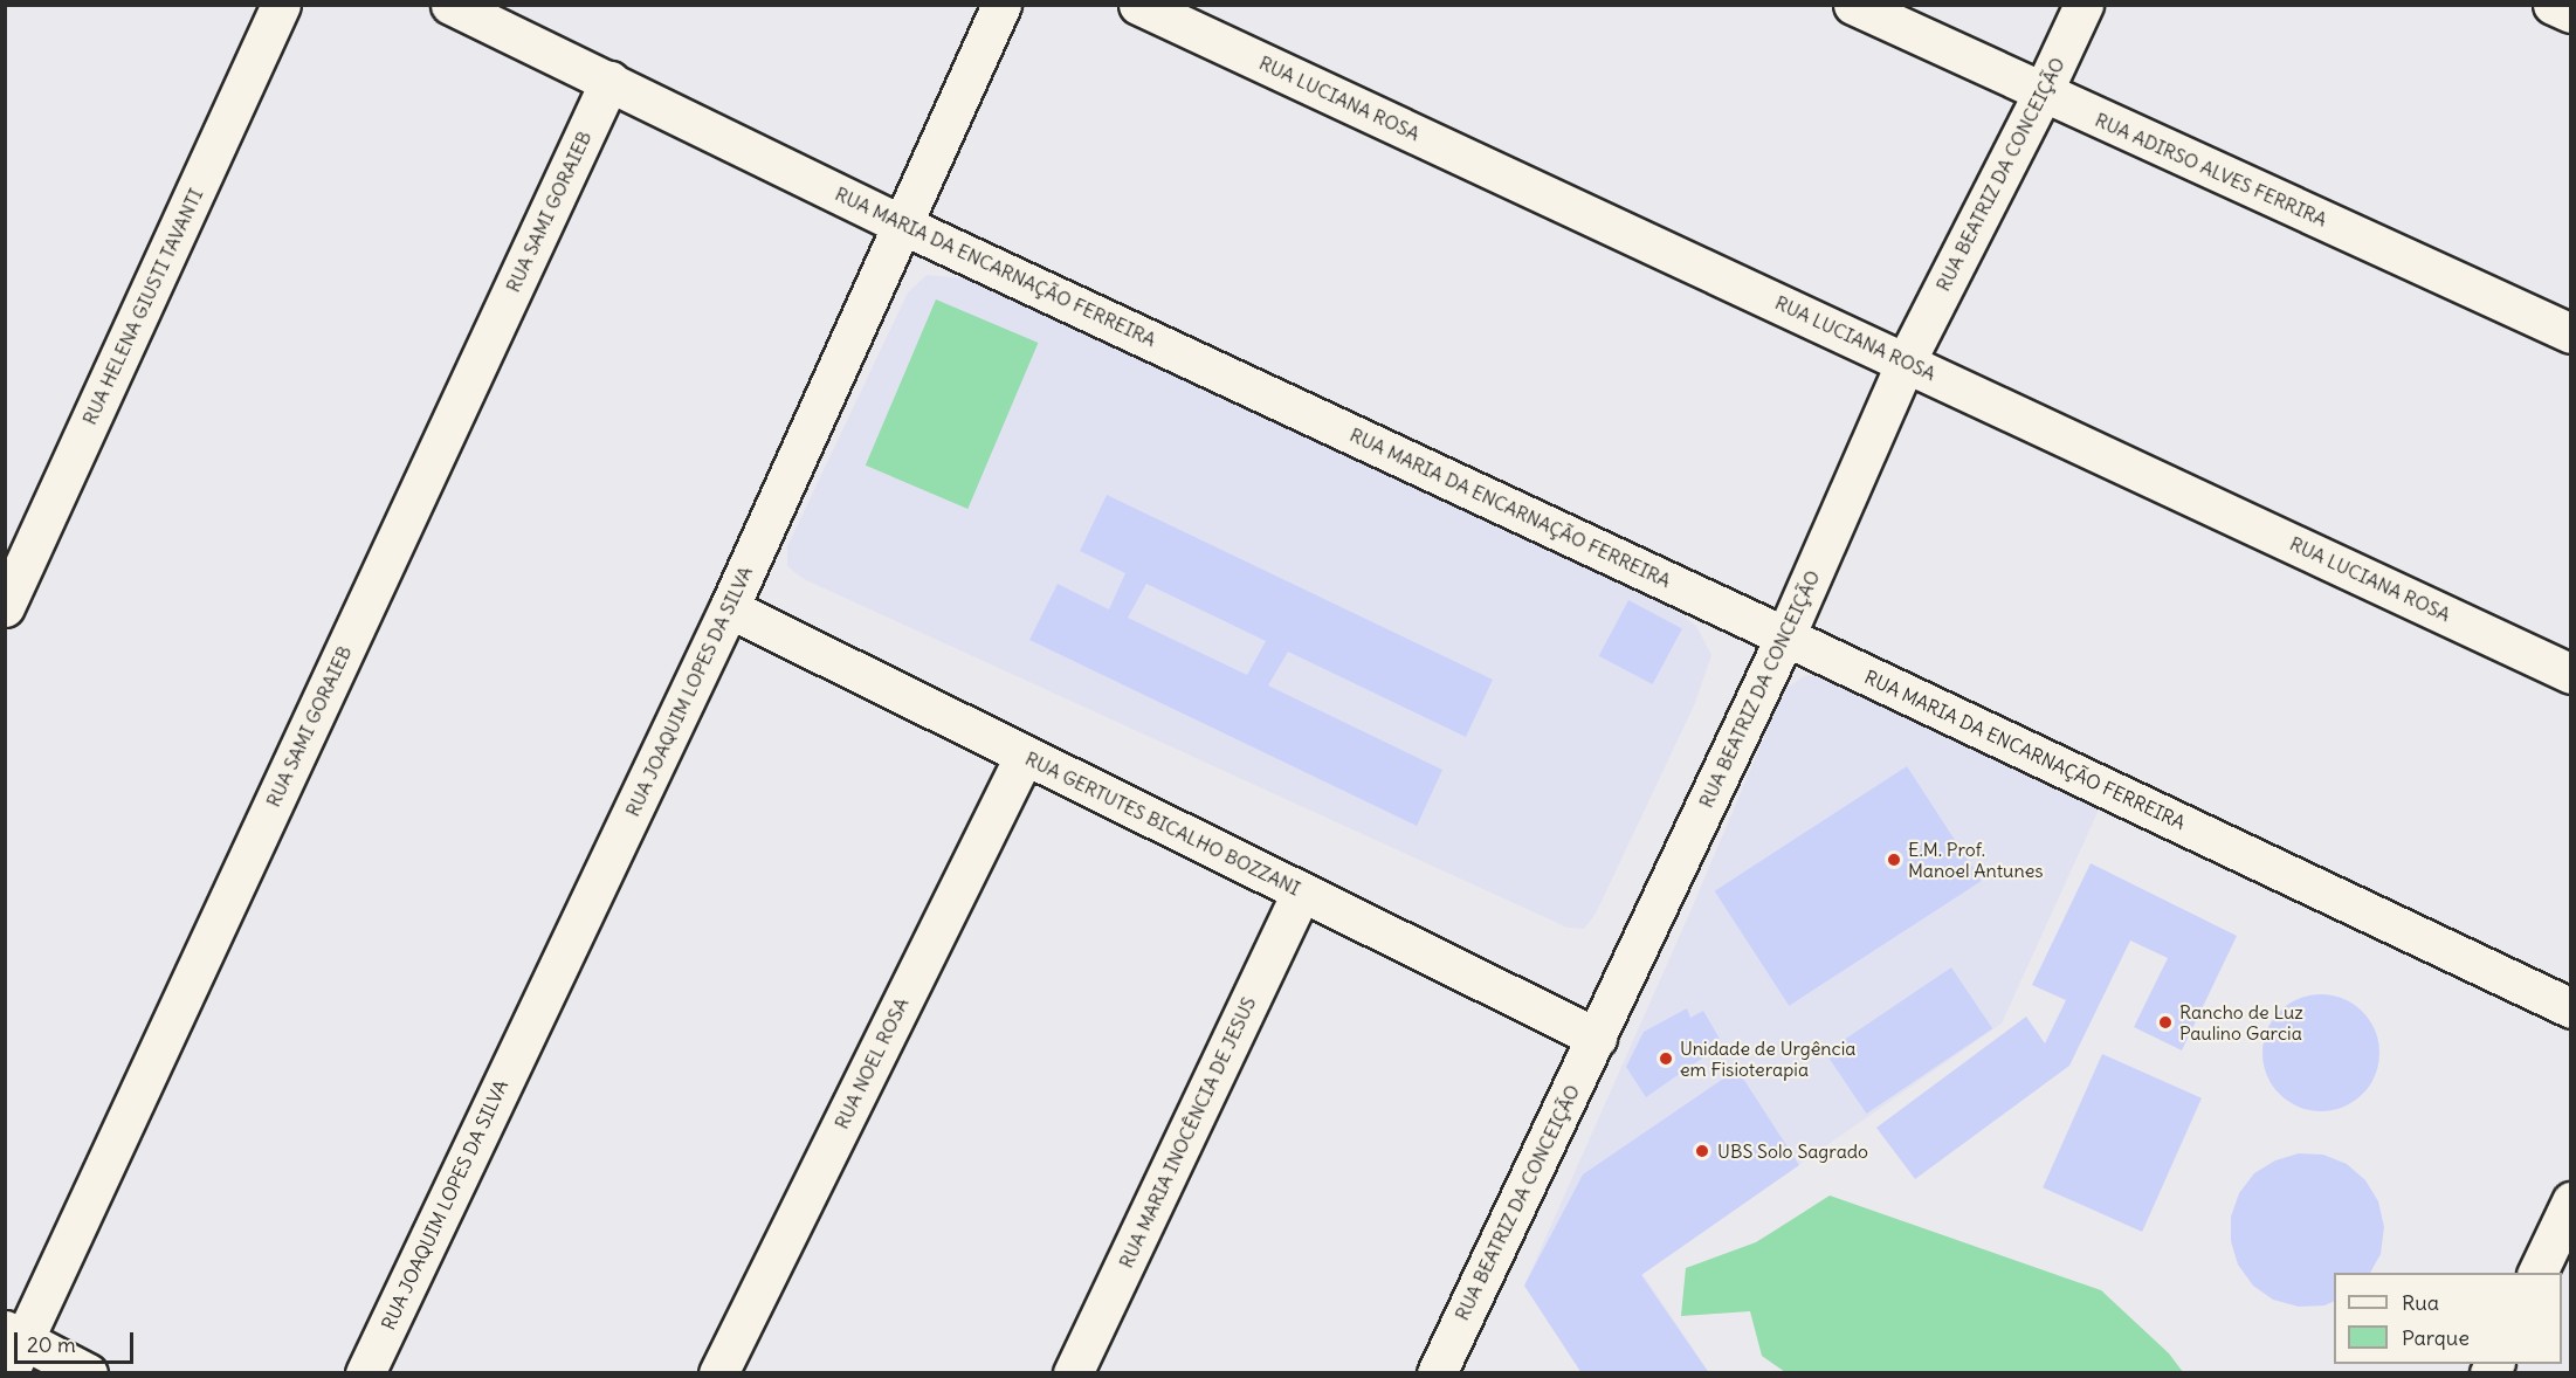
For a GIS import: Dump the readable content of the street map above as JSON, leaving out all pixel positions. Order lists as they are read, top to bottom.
{
  "streets": {
    "street": [
      "RUA LUCIANA ROSA",
      "RUA ADIRSO ALVES FERRIRA",
      "RUA BEATRIZ DA CONCEIÇÃO",
      "RUA SAMI GORAIEB",
      "RUA MARIA DA ENCARNAÇÃO FERREIRA",
      "RUA HELENA GIUSTI TAVANTI",
      "RUA JOAQUIM LOPES DA SILVA",
      "RUA GERTUTES BICALHO BOZZANI",
      "RUA NOEL ROSA",
      "RUA MARIA INOCÊNCIA DE JESUS"
    ]
  },
  "crossings": [
    ["RUA LUCIANA ROSA", "RUA BEATRIZ DA CONCEIÇÃO"],
    ["RUA ADIRSO ALVES FERRIRA", "RUA BEATRIZ DA CONCEIÇÃO"],
    ["RUA BEATRIZ DA CONCEIÇÃO", "RUA MARIA DA ENCARNAÇÃO FERREIRA"],
    ["RUA BEATRIZ DA CONCEIÇÃO", "RUA GERTUTES BICALHO BOZZANI"],
    ["RUA SAMI GORAIEB", "RUA MARIA DA ENCARNAÇÃO FERREIRA"],
    ["RUA MARIA DA ENCARNAÇÃO FERREIRA", "RUA JOAQUIM LOPES DA SILVA"],
    ["RUA JOAQUIM LOPES DA SILVA", "RUA GERTUTES BICALHO BOZZANI"],
    ["RUA GERTUTES BICALHO BOZZANI", "RUA NOEL ROSA"],
    ["RUA GERTUTES BICALHO BOZZANI", "RUA MARIA INOCÊNCIA DE JESUS"]
  ],
  "places": [
    "E.M. Prof. Manoel Antunes",
    "Rancho de Luz Paulino Garcia",
    "Unidade de Urgência em Fisioterapia",
    "UBS Solo Sagrado"
  ],
  "legend": ["Rua", "Parque"],
  "scale_bar": "20 m"
}
